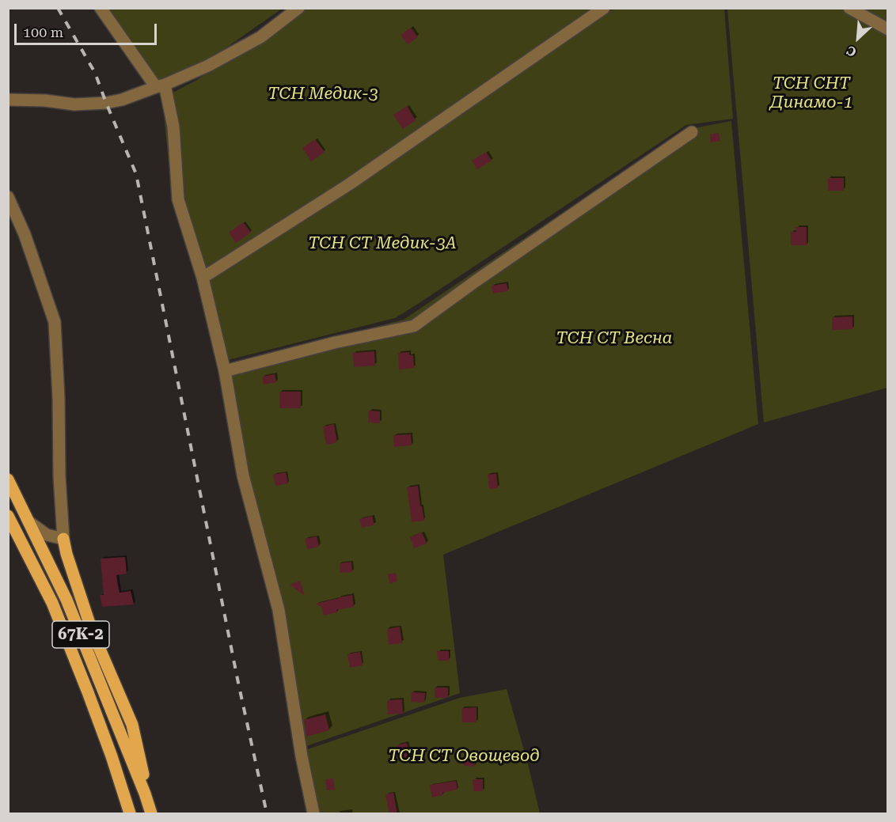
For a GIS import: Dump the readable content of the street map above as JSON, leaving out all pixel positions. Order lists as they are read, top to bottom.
{
  "streets": {
    "main road": ["67К-2"]
  },
  "parks": [
    "ТСН СНТ Динамо-1",
    "ТСН Медик-3",
    "ТСН СТ Медик-3А",
    "ТСН СТ Весна",
    "ТСН СТ Овощевод"
  ],
  "scale_bar": "100 m",
  "north": "bottom left"
}
